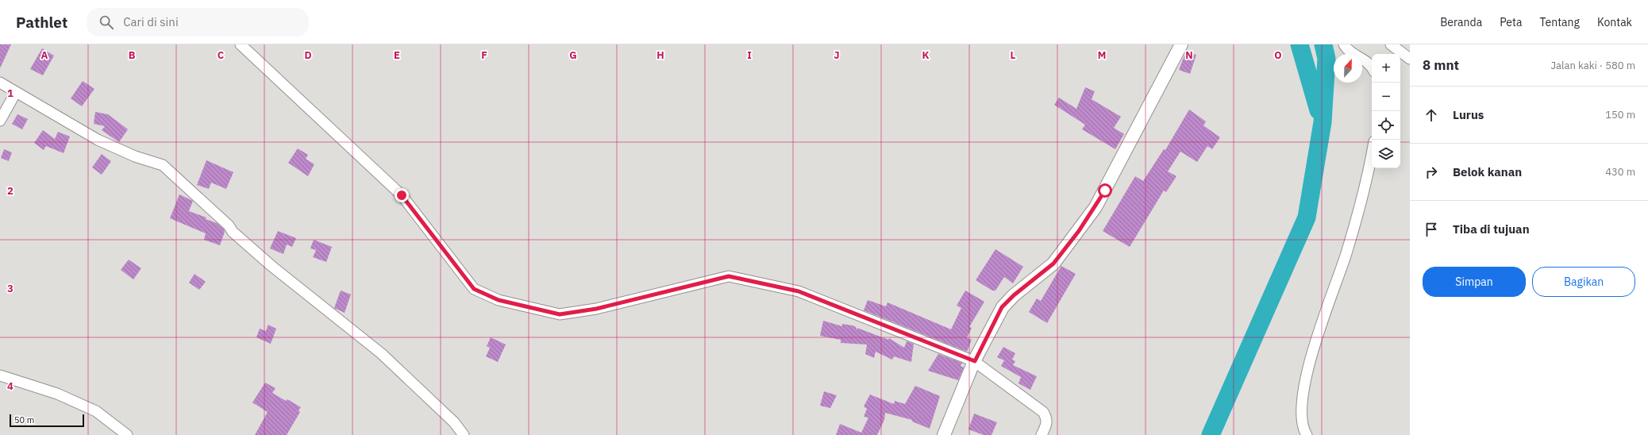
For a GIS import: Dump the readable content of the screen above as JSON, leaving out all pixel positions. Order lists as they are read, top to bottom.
{
  "scale_bar": "50 m",
  "north": "top",
  "page": {
    "header": "Pathlet",
    "search": "Cari di sini",
    "nav": [
      "Beranda",
      "Peta",
      "Tentang",
      "Kontak"
    ],
    "heading": ["8 mnt", "Jalan kaki · 580 m"],
    "map_buttons": ["+", "−"],
    "list": [
      ["Lurus", "150 m"],
      ["Belok kanan", "430 m"],
      "Tiba di tujuan"
    ],
    "buttons": ["Simpan", "Bagikan"],
    "scale": "50 m"
  },
  "grid": {
    "columns": [
      "A",
      "B",
      "C",
      "D",
      "E",
      "F",
      "G",
      "H",
      "I",
      "J",
      "K",
      "L",
      "M",
      "N",
      "O"
    ],
    "rows": [
      "1",
      "2",
      "3",
      "4"
    ]
  }
}
